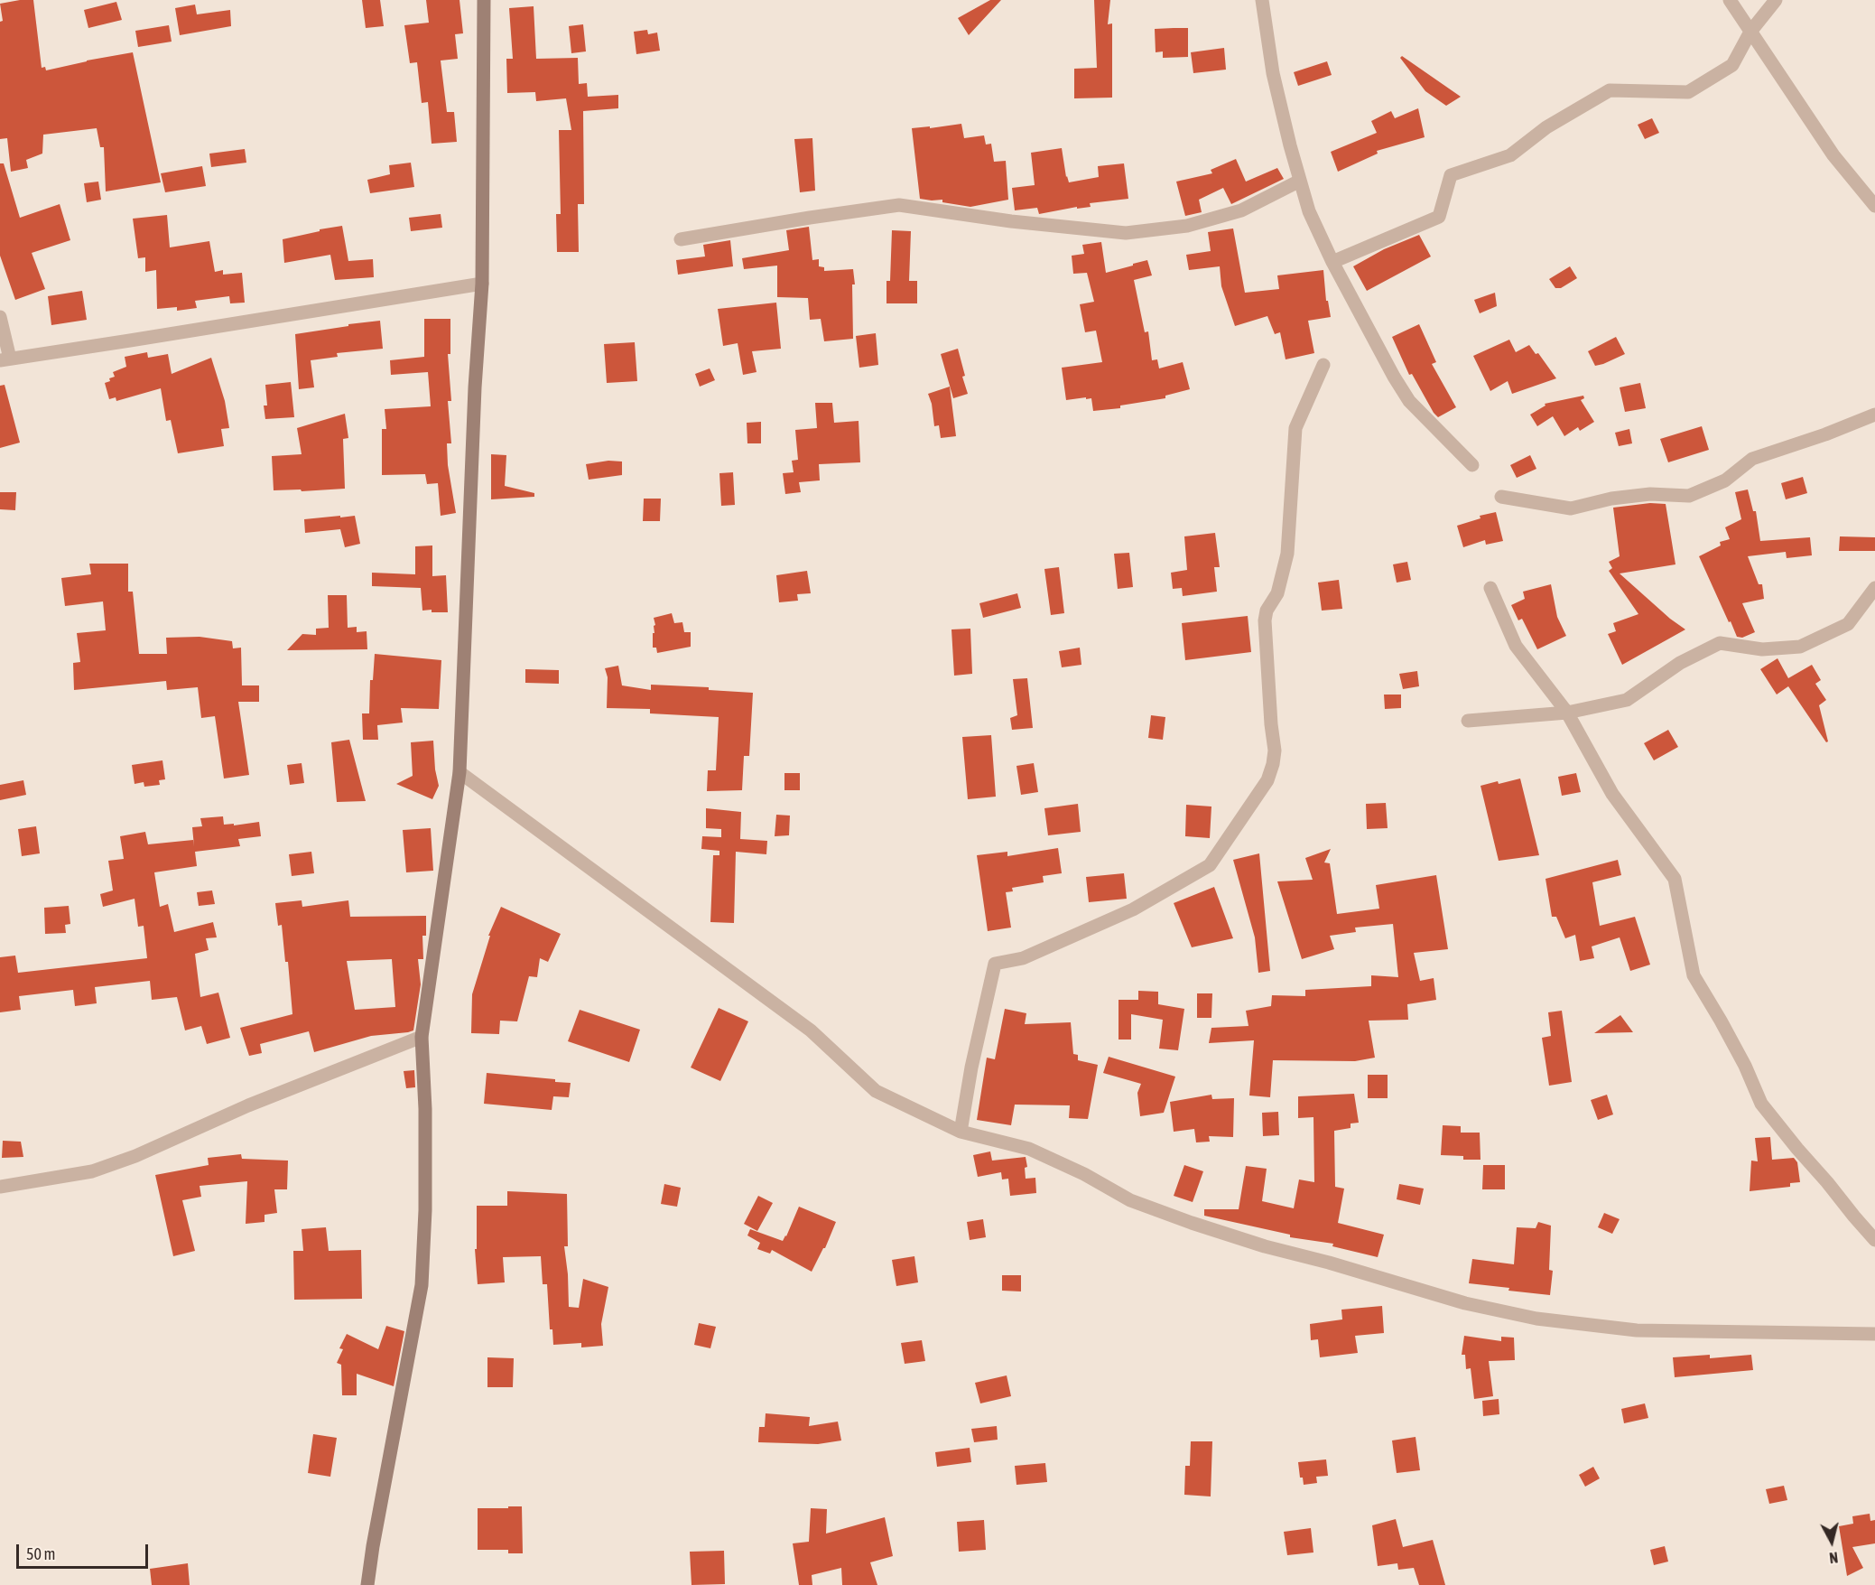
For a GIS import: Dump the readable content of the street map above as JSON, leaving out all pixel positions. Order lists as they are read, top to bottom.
{
  "scale_bar": "50 m",
  "north": "bottom"
}
